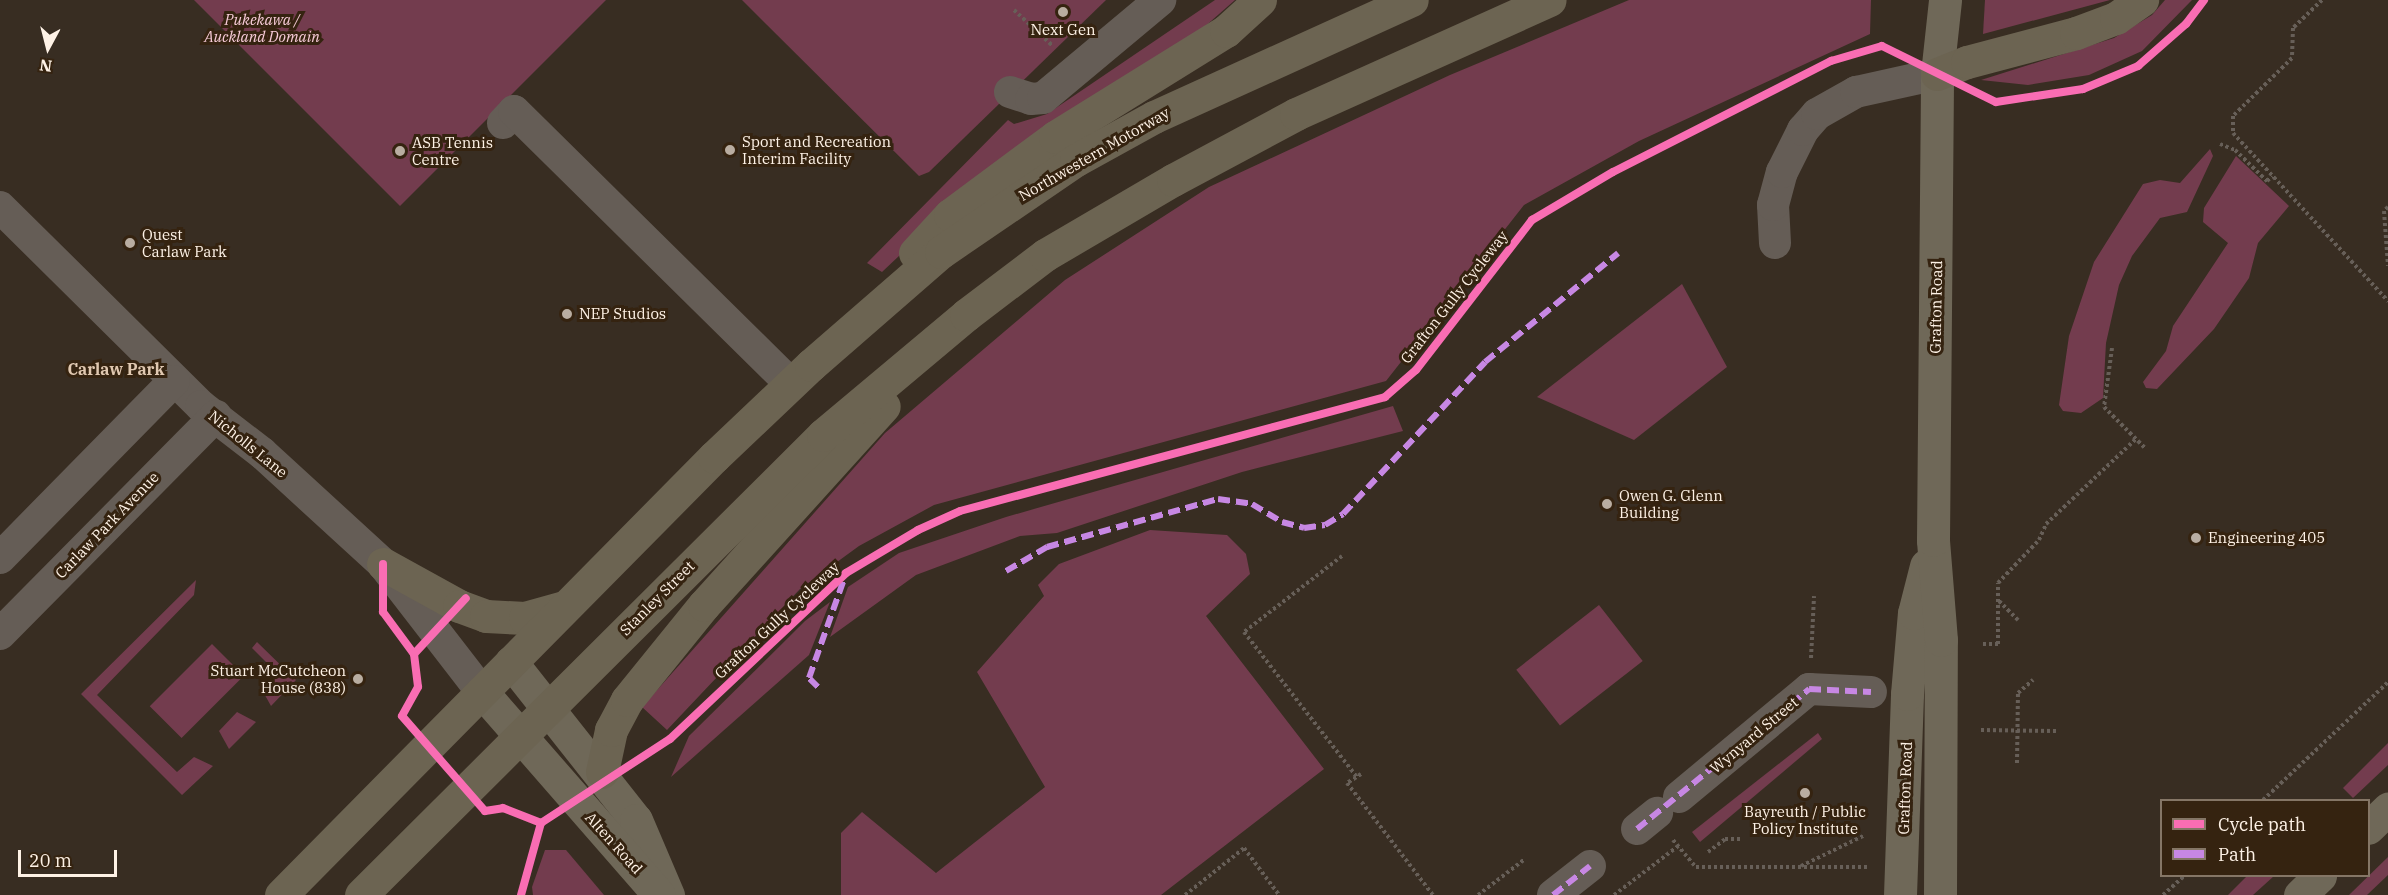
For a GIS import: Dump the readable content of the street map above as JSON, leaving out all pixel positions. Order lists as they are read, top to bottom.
{
  "streets": {
    "highway": ["Northwestern Motorway", "Stanley Street"],
    "main road": ["Grafton Road", "Alten Road"],
    "street": ["Nicholls Lane", "Carlaw Park Avenue", "Wynyard Street"],
    "cycle path": ["Grafton Gully Cycleway"]
  },
  "crossings": [
    ["Nicholls Lane", "Carlaw Park Avenue"],
    ["Nicholls Lane", "Alten Road"],
    ["Stanley Street", "Alten Road"]
  ],
  "districts": ["Carlaw Park"],
  "parks": ["Pukekawa / Auckland Domain"],
  "places": [
    "Next Gen",
    "Sport and Recreation Interim Facility",
    "ASB Tennis Centre",
    "Quest Carlaw Park",
    "NEP Studios",
    "Owen G. Glenn Building",
    "Engineering 405",
    "Stuart McCutcheon House (838)",
    "Bayreuth / Public Policy Institute"
  ],
  "legend": ["Cycle path", "Path"],
  "scale_bar": "20 m",
  "north": "bottom"
}
